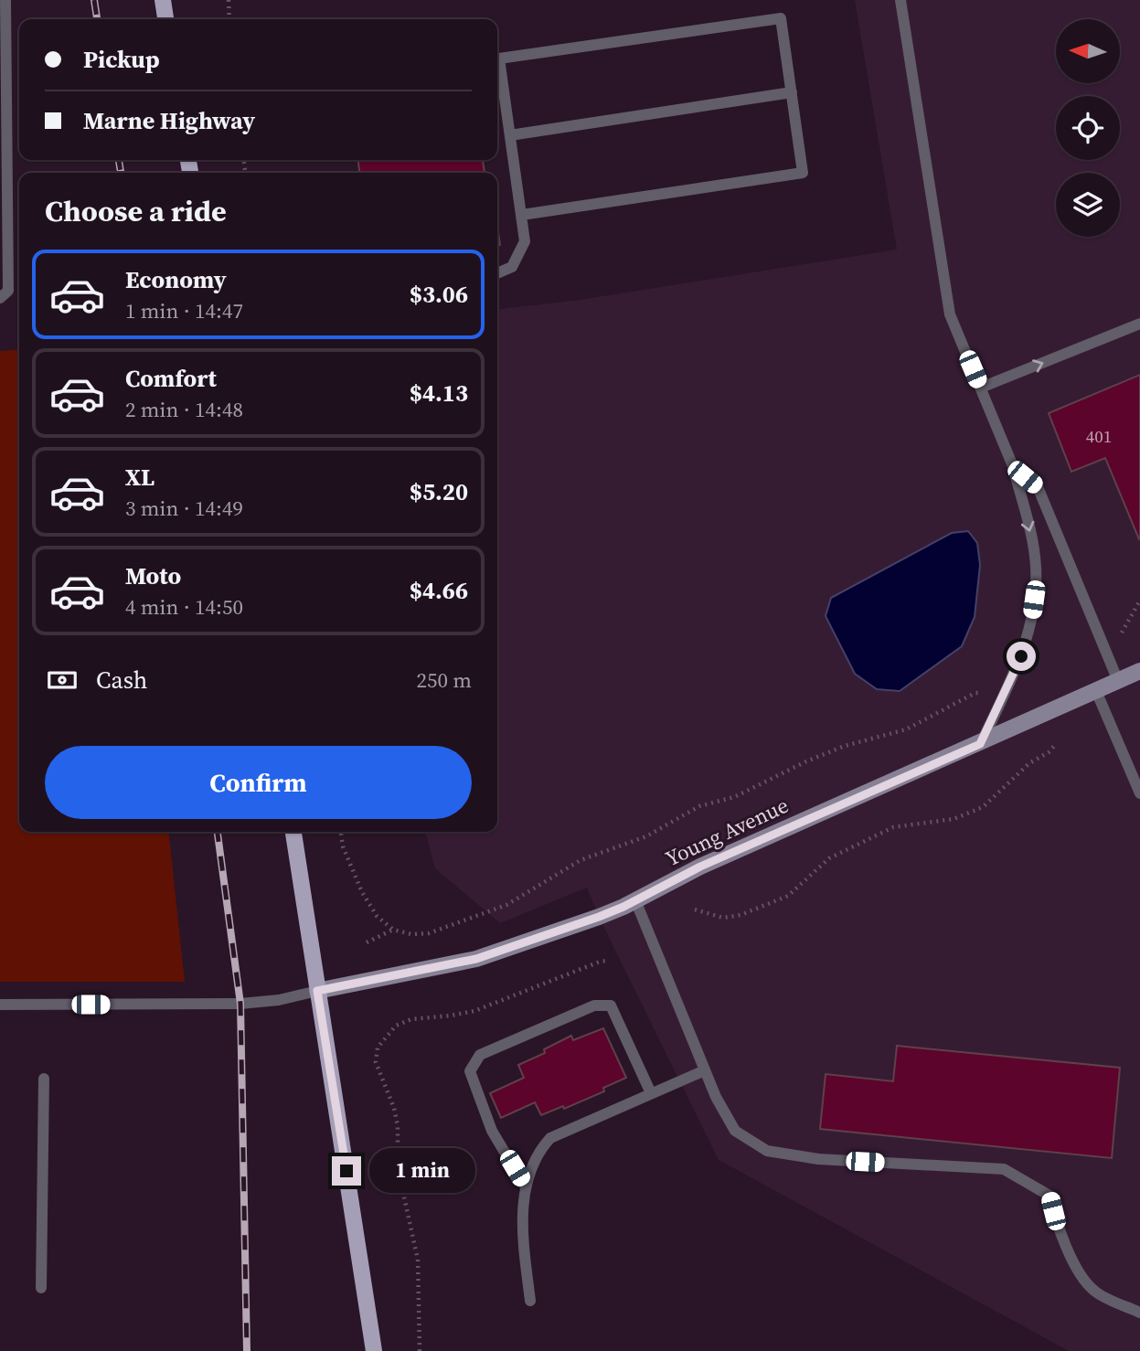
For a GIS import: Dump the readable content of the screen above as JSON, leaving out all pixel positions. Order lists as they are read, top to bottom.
{
  "streets": {
    "street": ["Young Avenue"]
  },
  "house_numbers": ["401"],
  "north": "left",
  "page": {
    "banner": ["Pickup", "Marne Highway"],
    "heading": "Choose a ride",
    "list": [
      {
        "name": "Economy",
        "note": "1 min · 14:47",
        "value": "$3.06"
      },
      {
        "name": "Comfort",
        "note": "2 min · 14:48",
        "value": "$4.13"
      },
      {
        "name": "XL",
        "note": "3 min · 14:49",
        "value": "$5.20"
      },
      {
        "name": "Moto",
        "note": "4 min · 14:50",
        "value": "$4.66"
      }
    ],
    "pay": ["Cash", "250 m"],
    "buttons": "Confirm",
    "bubble": "1 min"
  }
}
